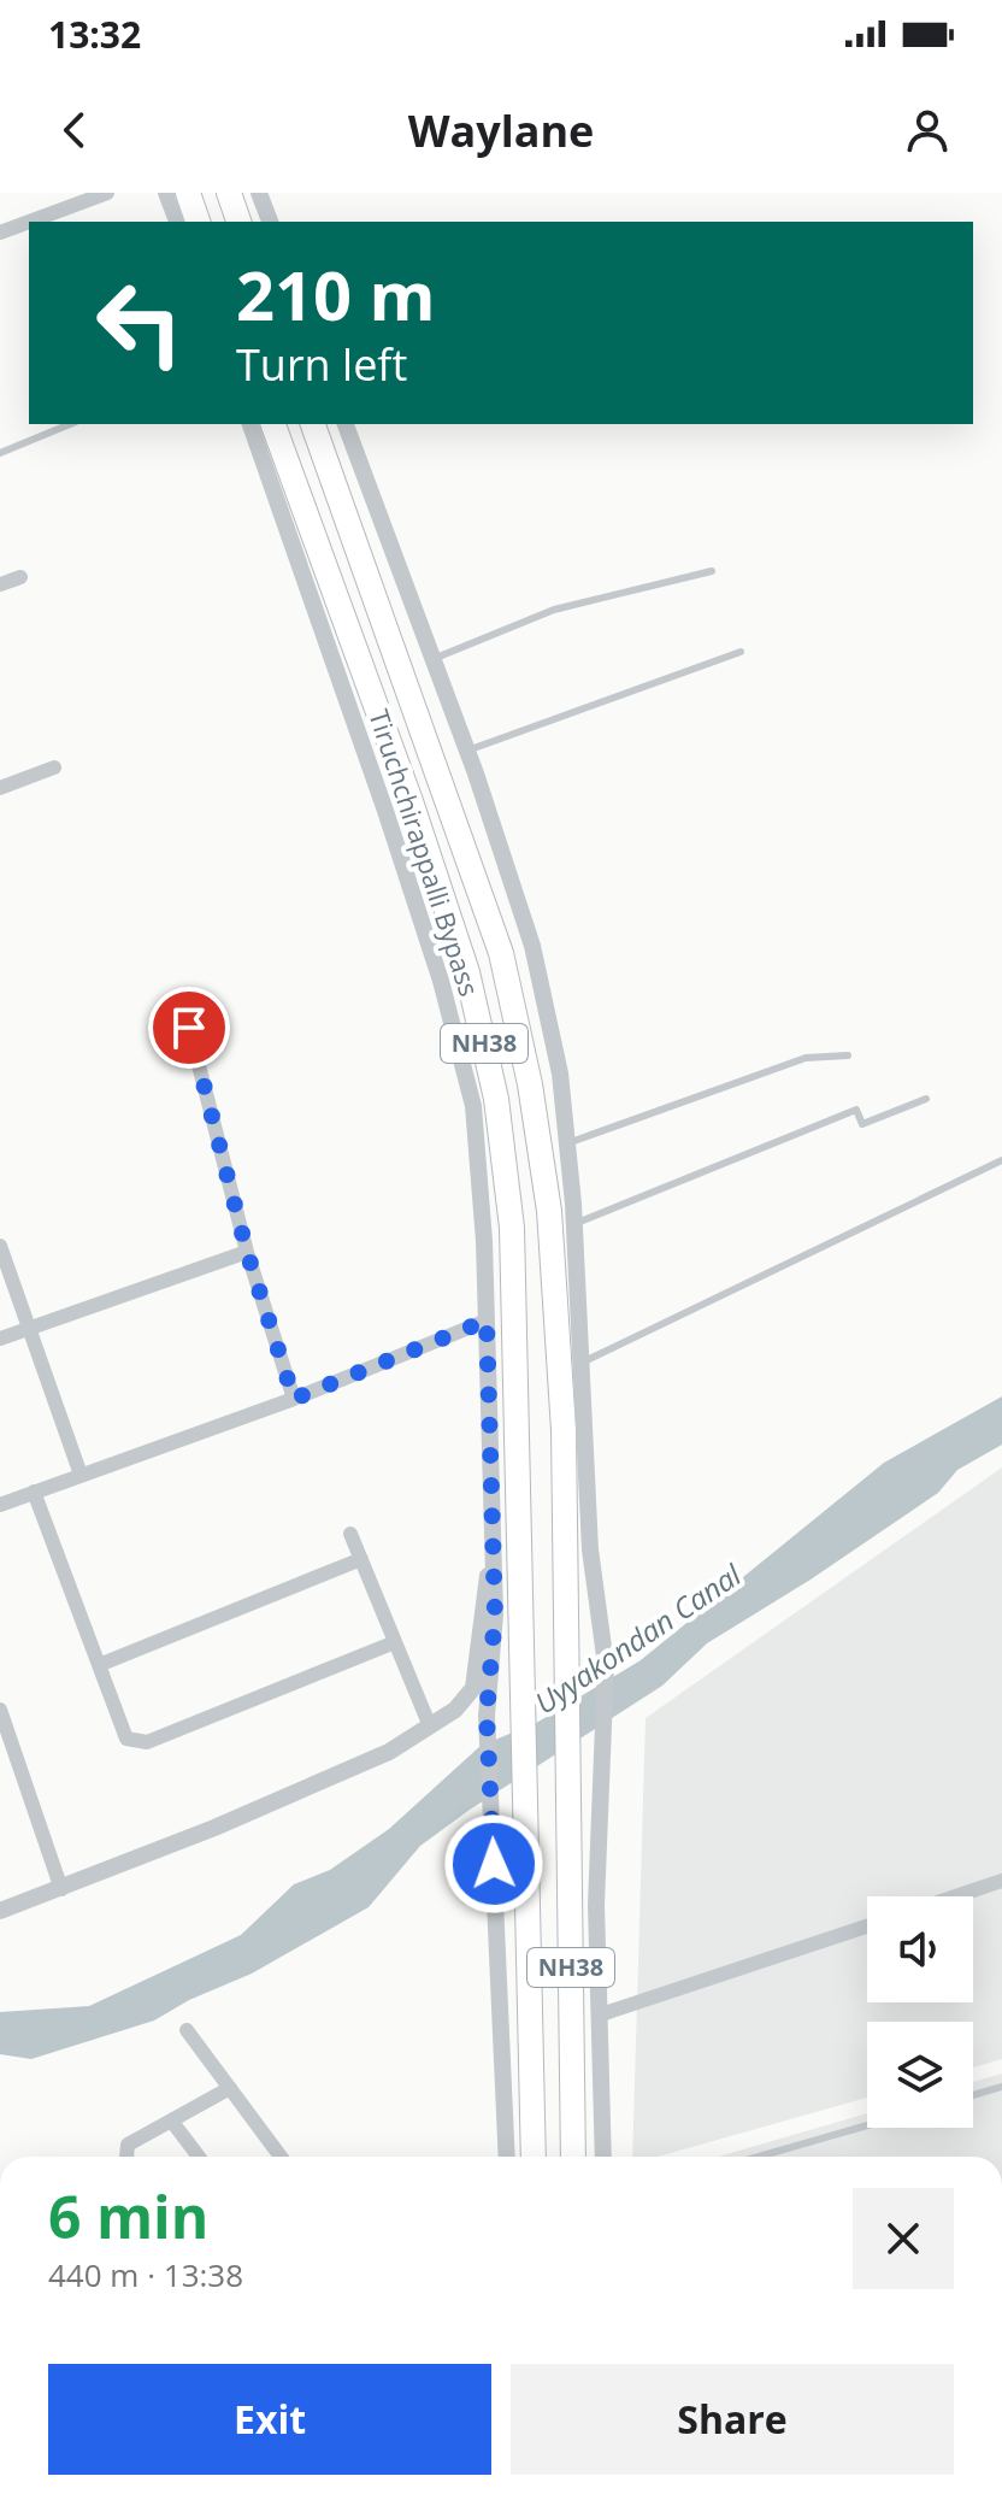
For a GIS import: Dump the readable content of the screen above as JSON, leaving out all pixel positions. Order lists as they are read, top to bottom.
{
  "streets": {
    "highway": ["Tiruchchirappalli Bypass", "NH38"]
  },
  "water": ["Uyyakondan Canal"],
  "page": {
    "status": "13:32",
    "header": "Waylane",
    "turn": ["210 m", "Turn left"],
    "heading": ["6 min", "440 m · 13:38"],
    "buttons": ["Exit", "Share"]
  }
}
